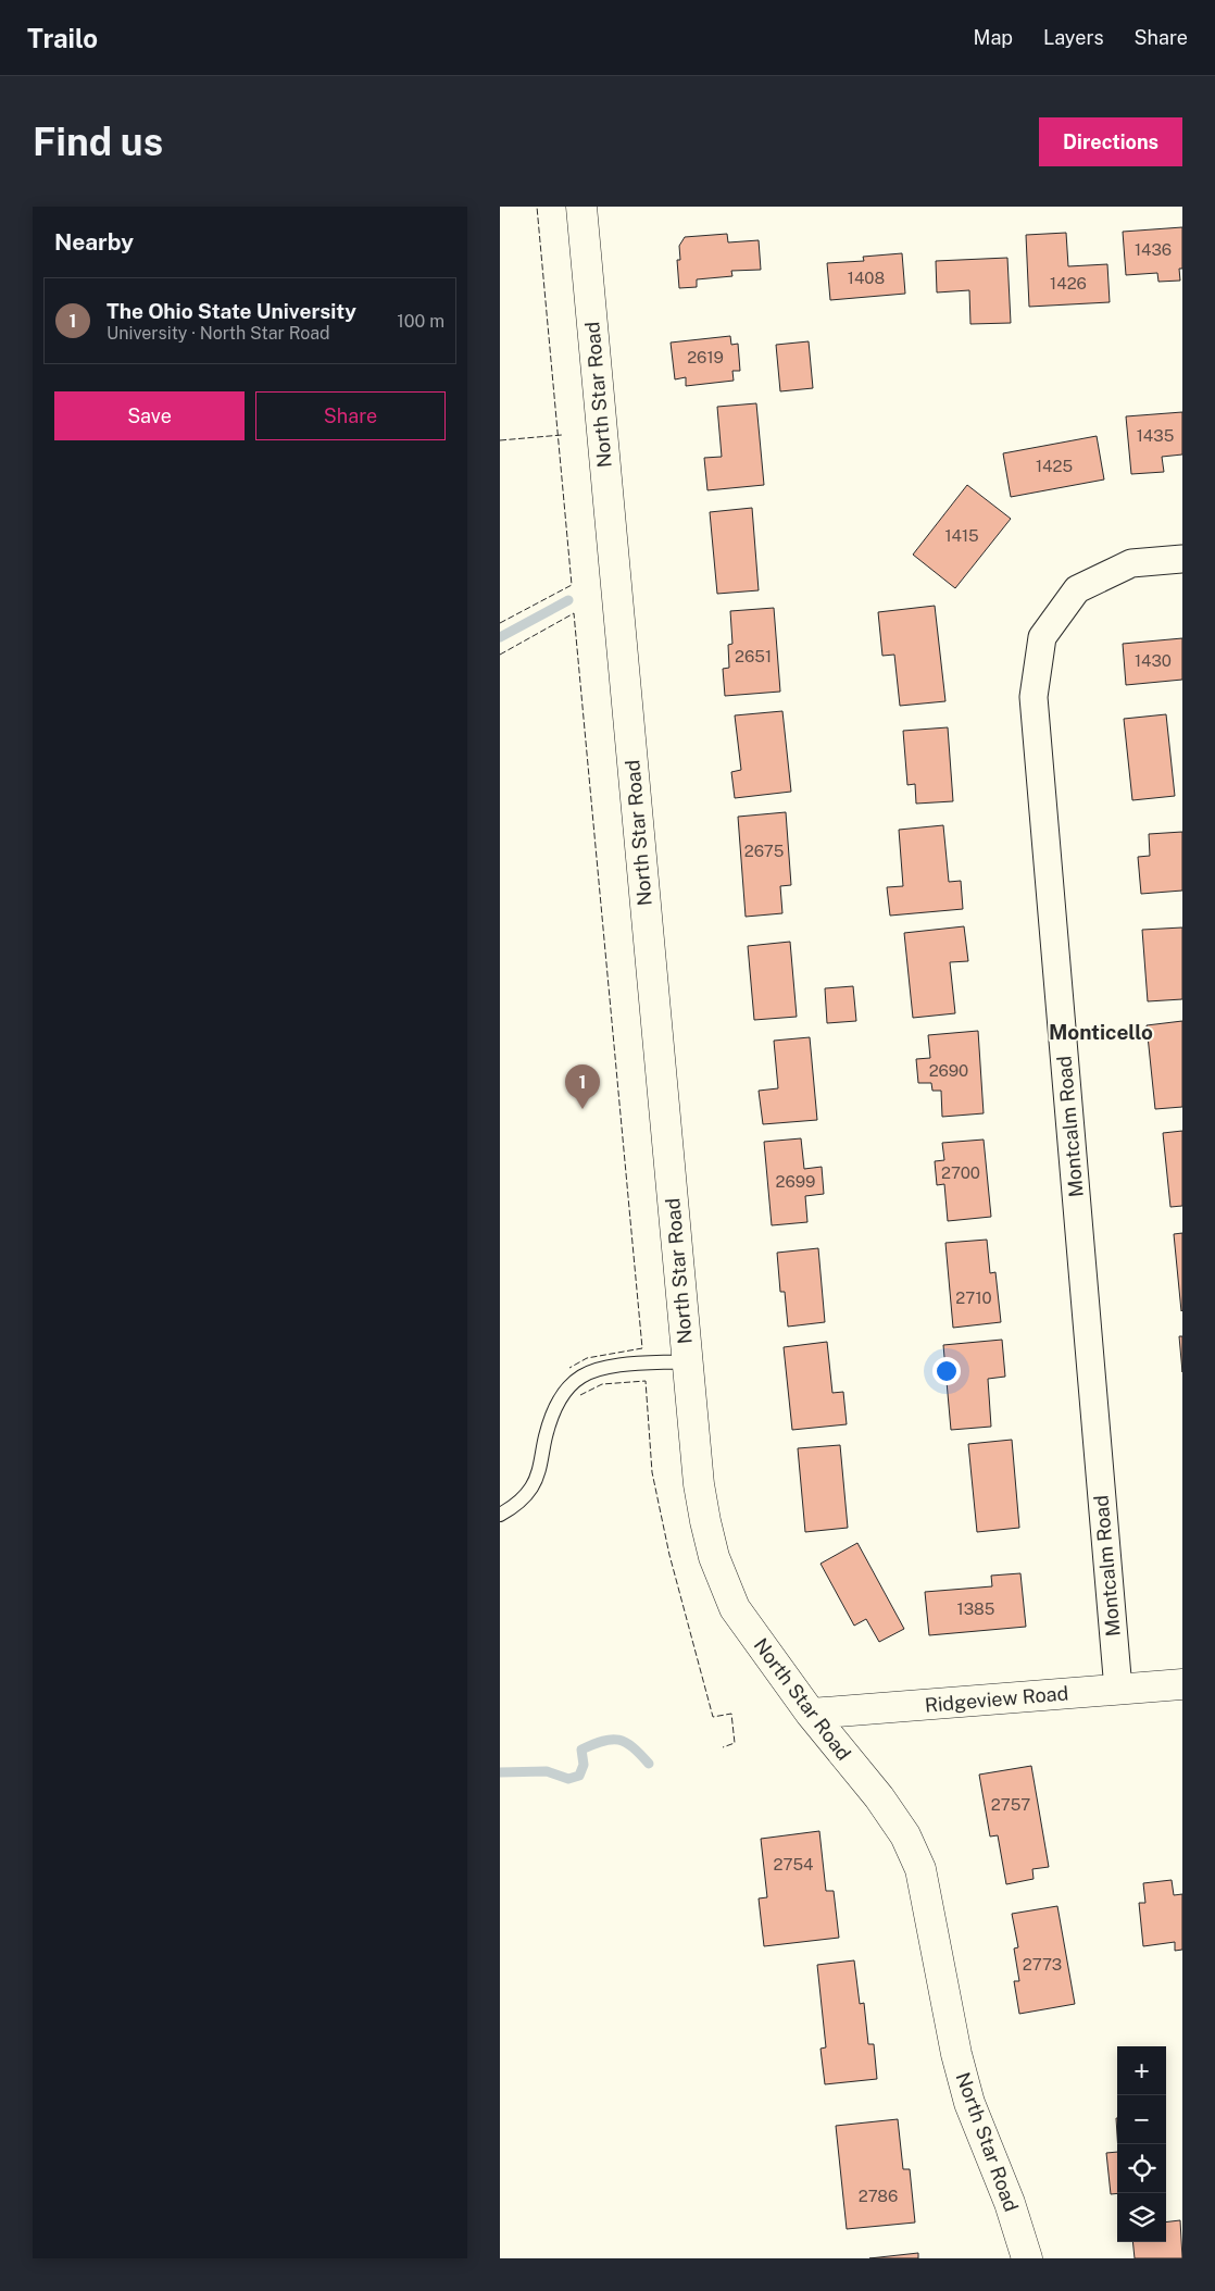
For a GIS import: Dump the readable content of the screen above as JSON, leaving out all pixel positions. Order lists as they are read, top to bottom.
{
  "streets": {
    "street": ["North Star Road", "Montcalm Road", "Ridgeview Road"]
  },
  "crossings": [
    ["North Star Road", "Ridgeview Road"],
    ["Montcalm Road", "Ridgeview Road"]
  ],
  "districts": ["Monticello"],
  "house_numbers": [
    "1436",
    "1408",
    "1426",
    "2619",
    "1435",
    "1425",
    "1415",
    "2651",
    "1430",
    "2675",
    "2690",
    "2700",
    "2699",
    "2710",
    "1385",
    "2757",
    "2754",
    "2773",
    "2786"
  ],
  "page": {
    "header": "Trailo",
    "nav": ["Map", "Layers", "Share"],
    "buttons": [
      "Directions",
      ["Save", "Share"]
    ],
    "title": "Find us",
    "heading": "Nearby",
    "list": [
      {
        "mark": "1",
        "name": "The Ohio State University",
        "note": "University · North Star Road",
        "value": "100 m"
      }
    ],
    "pins": "1",
    "map_buttons": ["+", "−"]
  }
}
